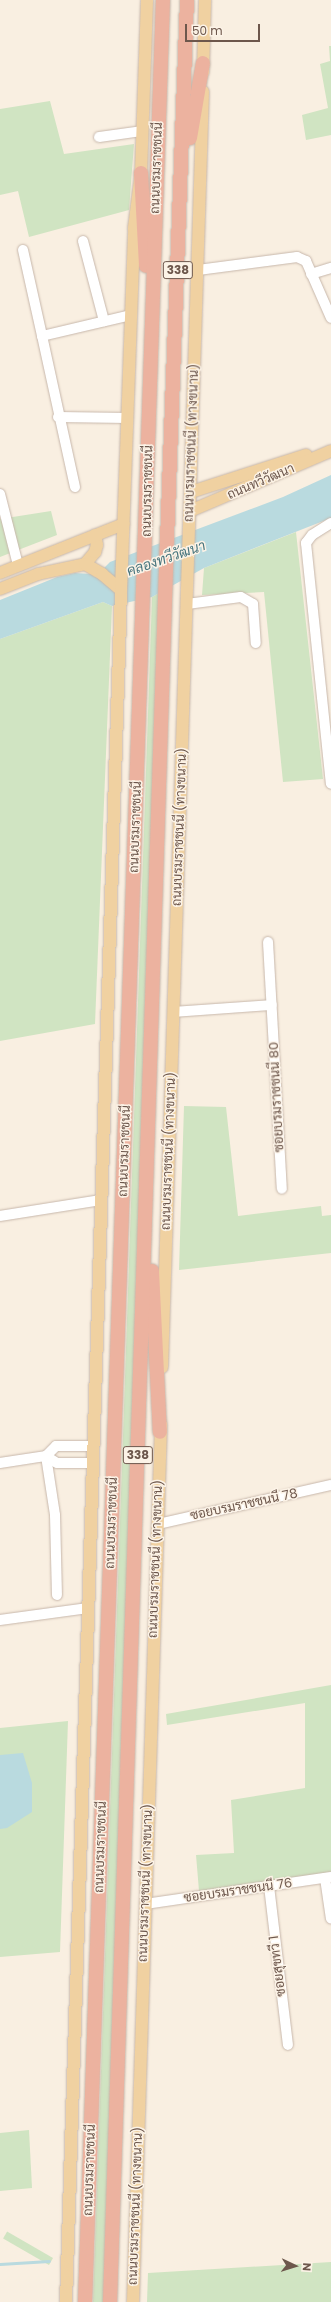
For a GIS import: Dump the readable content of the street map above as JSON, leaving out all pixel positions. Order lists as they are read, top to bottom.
{
  "streets": {
    "highway": ["ถนนบรมราชชนนี", "338"],
    "main road": ["ถนนบรมราชชนนี (ทางขนาน)", "ถนนทวีวัฒนา"],
    "street": [
      "ซอยบรมราชชนนี 80",
      "ซอยบรมราชชนนี 78",
      "ซอยบรมราชชนนี 76",
      "ซอยสุขทวี 1"
    ]
  },
  "crossings": [
    ["ถนนบรมราชชนนี (ทางขนาน)", "ถนนทวีวัฒนา"],
    ["ถนนบรมราชชนนี (ทางขนาน)", "ซอยบรมราชชนนี 78"],
    ["ถนนบรมราชชนนี (ทางขนาน)", "ซอยบรมราชชนนี 76"],
    ["ซอยบรมราชชนนี 76", "ซอยสุขทวี 1"]
  ],
  "water": ["คลองทวีวัฒนา"],
  "scale_bar": "50 m",
  "north": "right"
}
